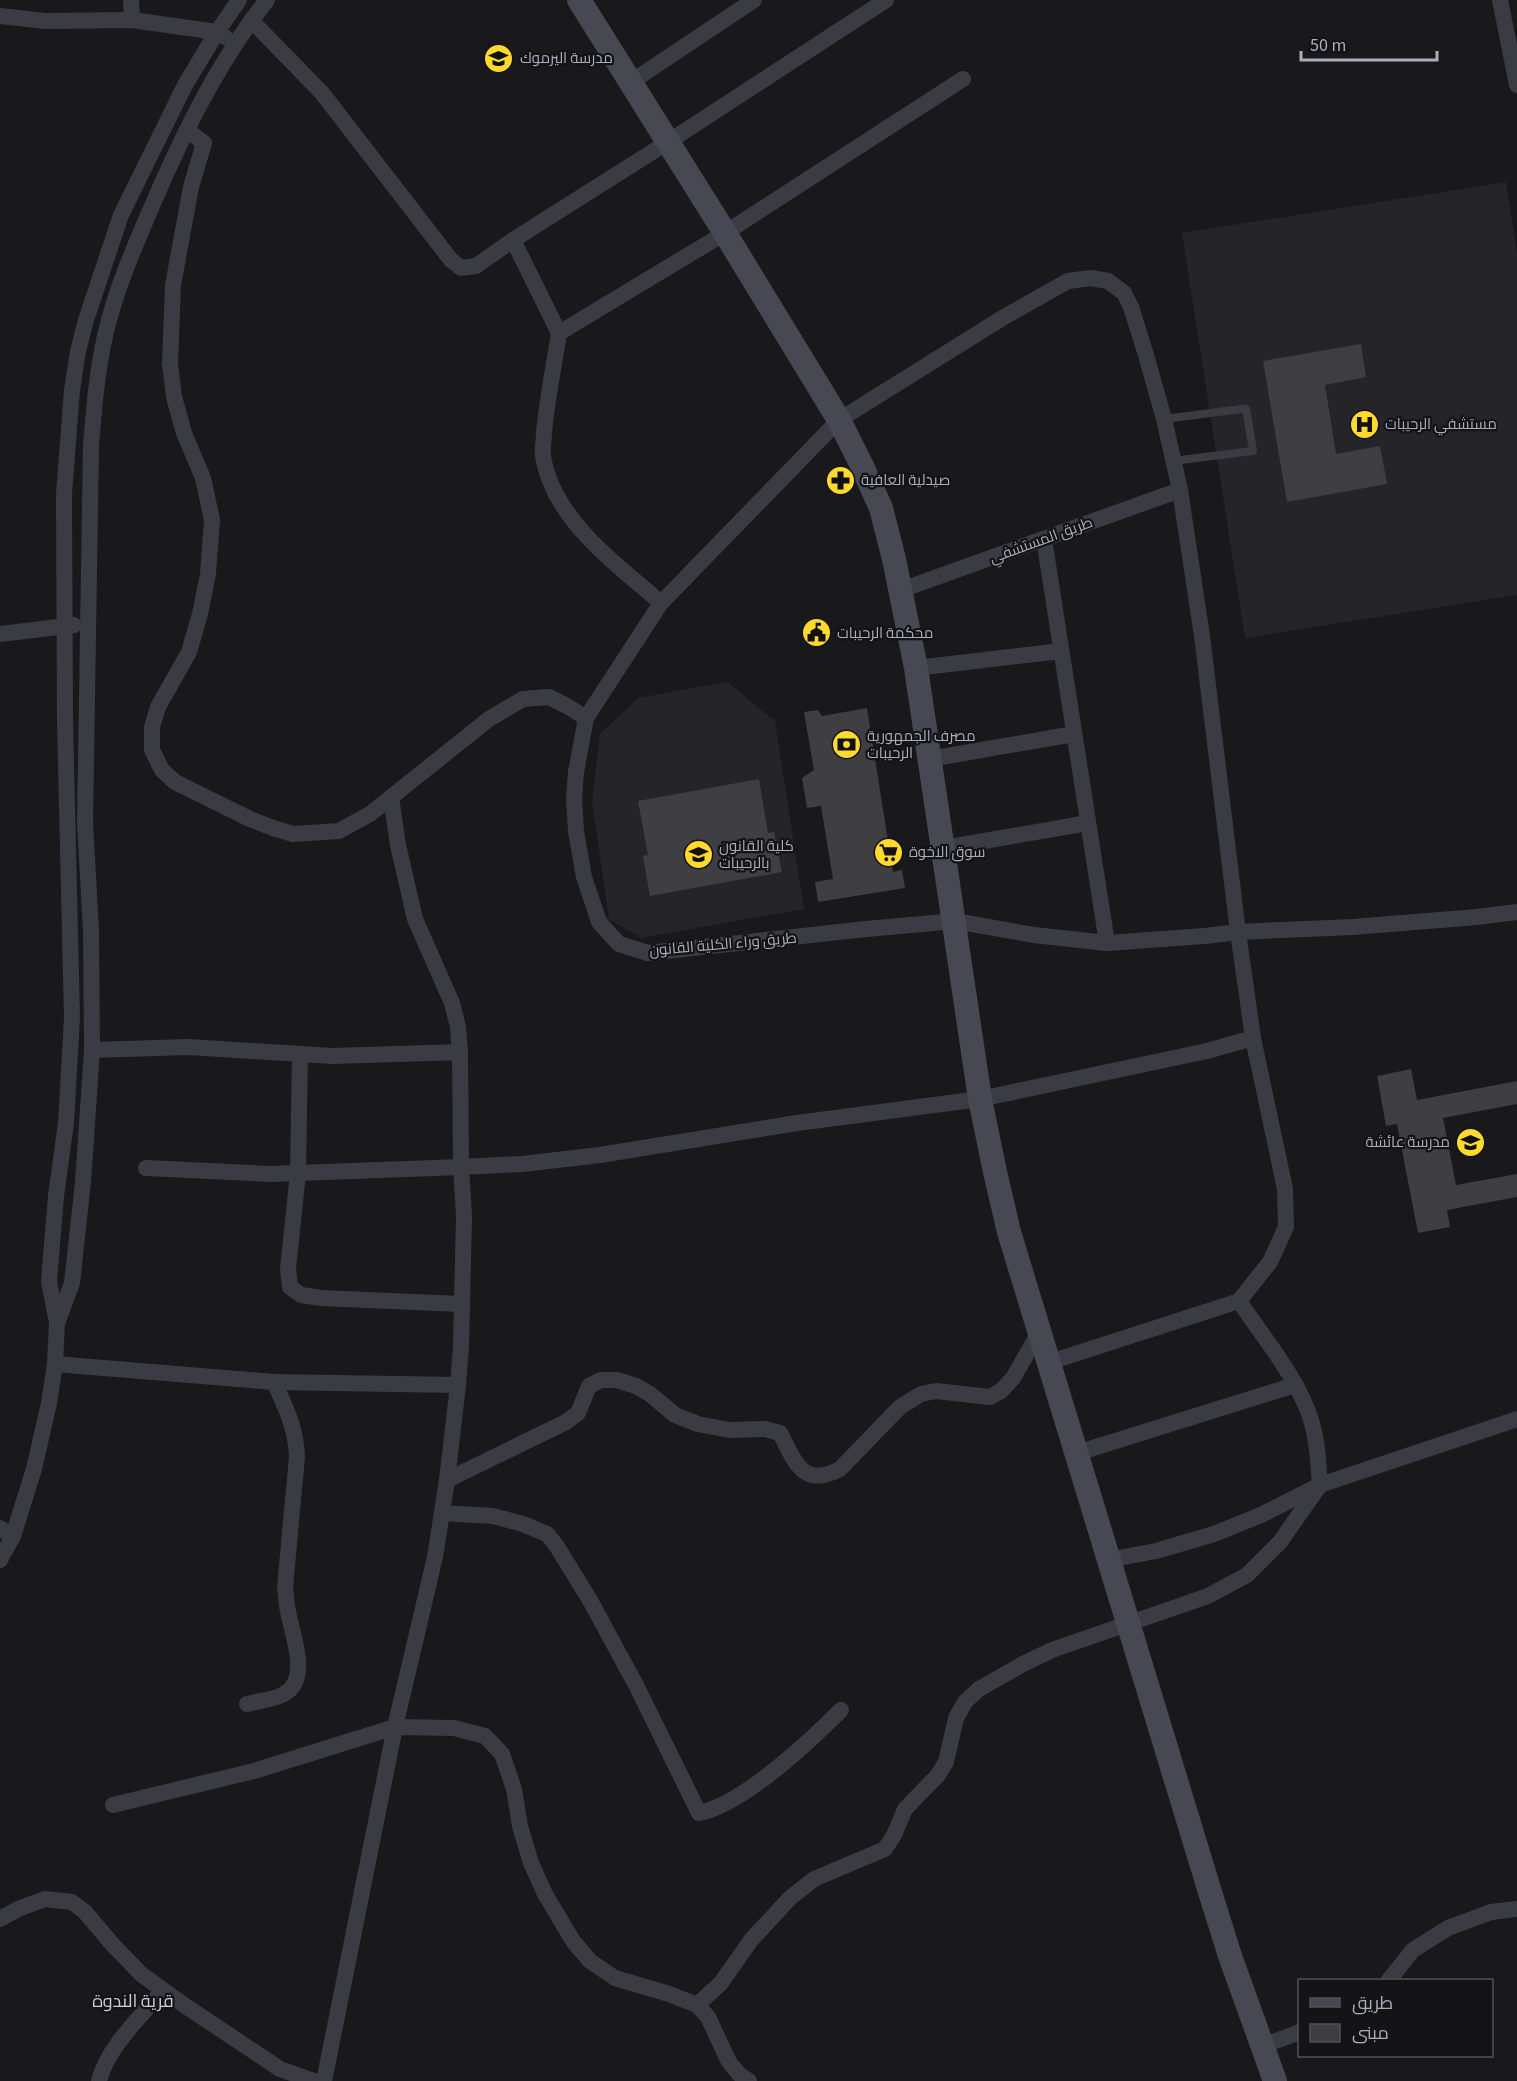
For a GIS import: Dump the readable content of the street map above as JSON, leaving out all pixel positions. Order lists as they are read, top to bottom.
{
  "streets": {
    "street": ["طريق المستشفي", "طريق وراء الكلية القانون"]
  },
  "crossings": [
    ["طريق المستشفي", "طريق وراء الكلية القانون"]
  ],
  "districts": ["قرية الندوة"],
  "places": {
    "school or university": ["مدرسة اليرموك", "كلية القانون بالرحيبات", "مدرسة عائشة"],
    "hospital": ["مستشفي الرحيبات"],
    "pharmacy": ["صيدلية العافية"],
    "public building": ["محكمة الرحيبات"],
    "bank": ["مصرف الجمهورية الرحيبات"],
    "supermarket": ["سوق الاخوة"]
  },
  "legend": ["طريق", "مبنى"],
  "scale_bar": "50 m"
}
